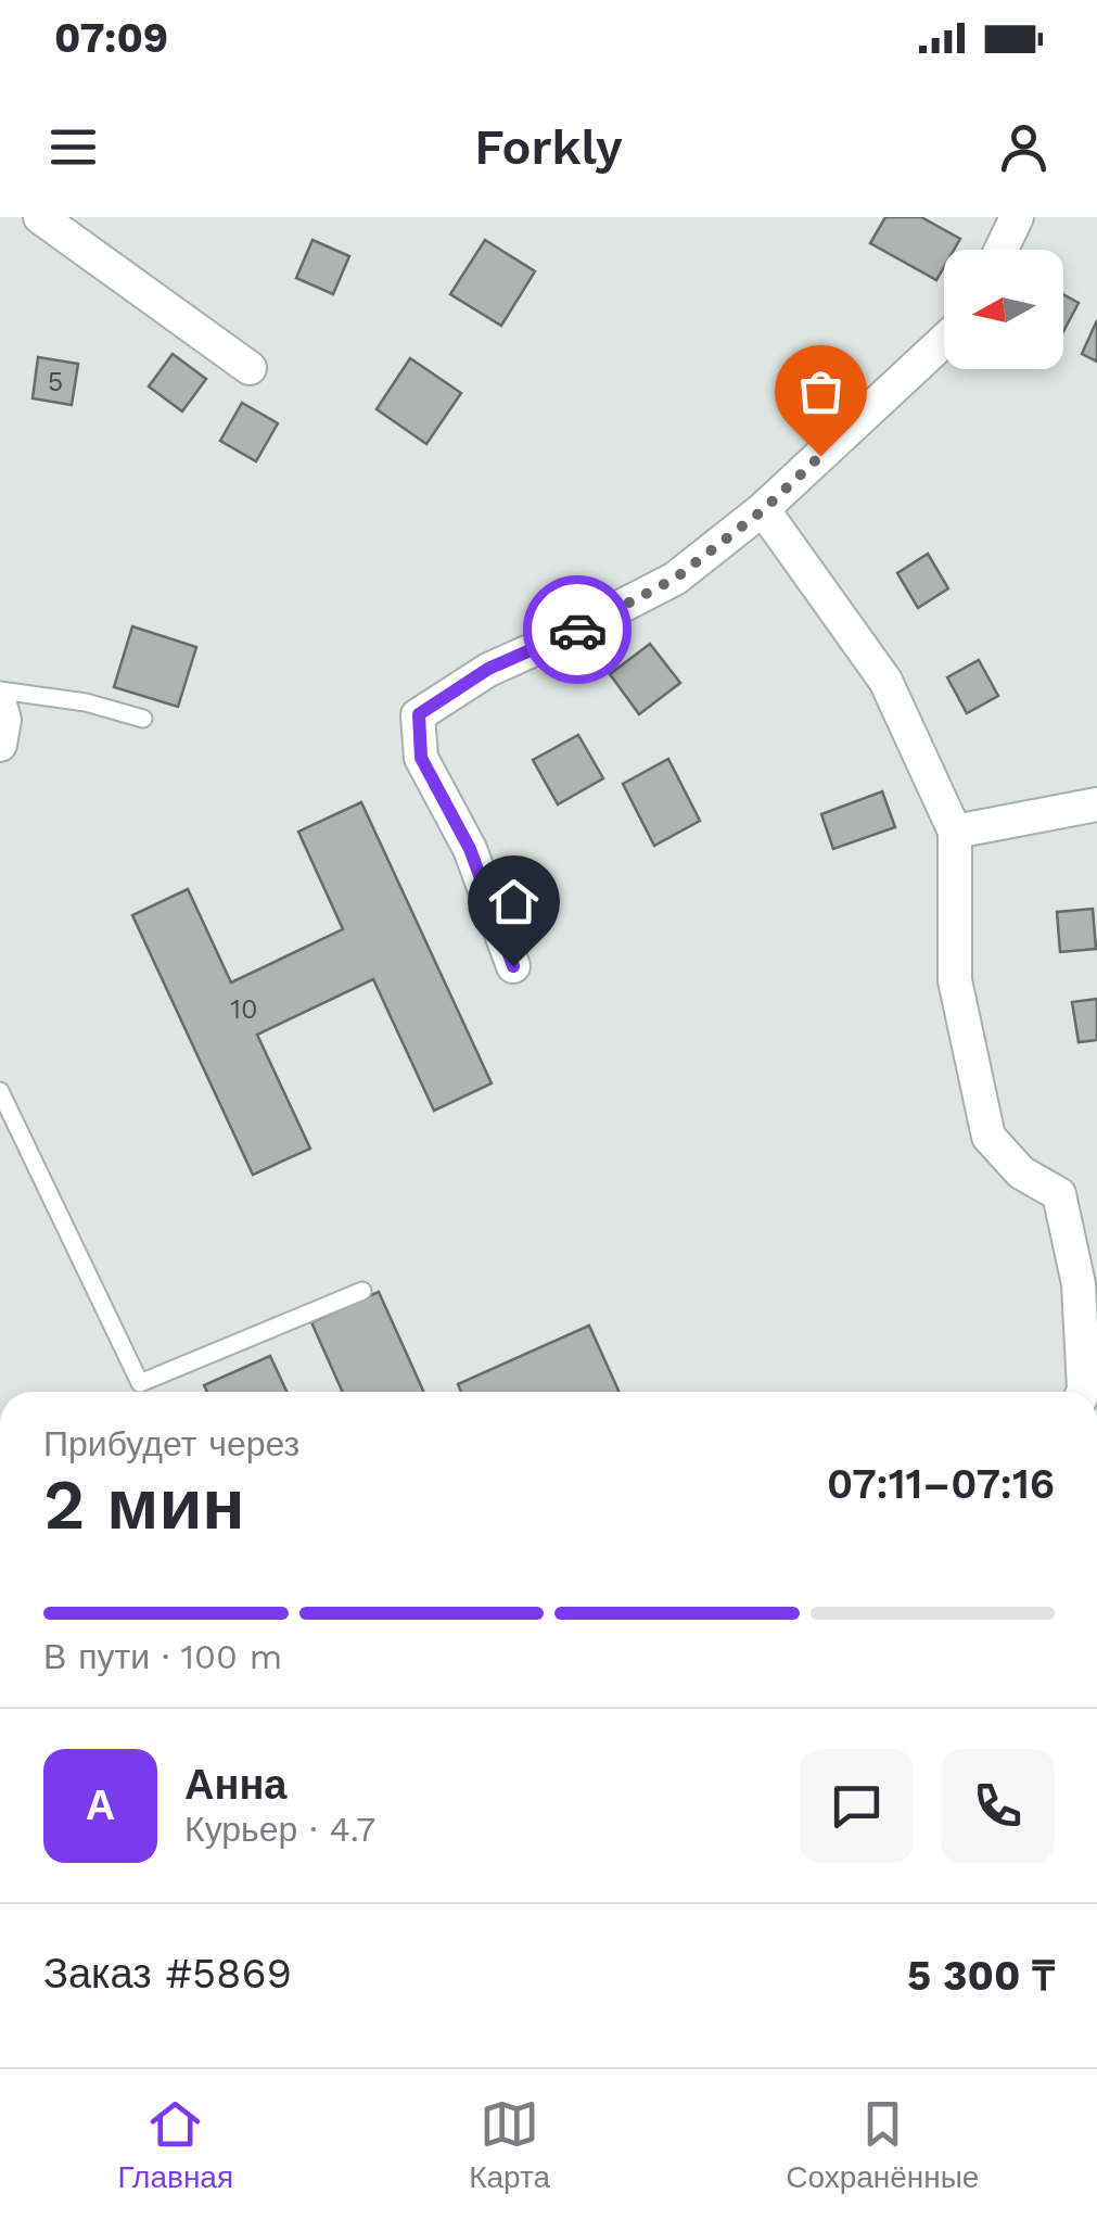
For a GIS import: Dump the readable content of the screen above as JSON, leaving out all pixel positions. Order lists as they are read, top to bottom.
{
  "house_numbers": ["5", "10"],
  "north": "left",
  "page": {
    "status": "07:09",
    "header": "Forkly",
    "heading": ["2 мин", "Прибудет через", "07:11–07:16"],
    "panel": [
      "Анна",
      "Курьер · 4.7",
      "Заказ #5869",
      "5 300 ₸"
    ],
    "bar": "В пути · 100 m",
    "round": "А",
    "tabs": ["Главная", "Карта", "Сохранённые"]
  }
}
